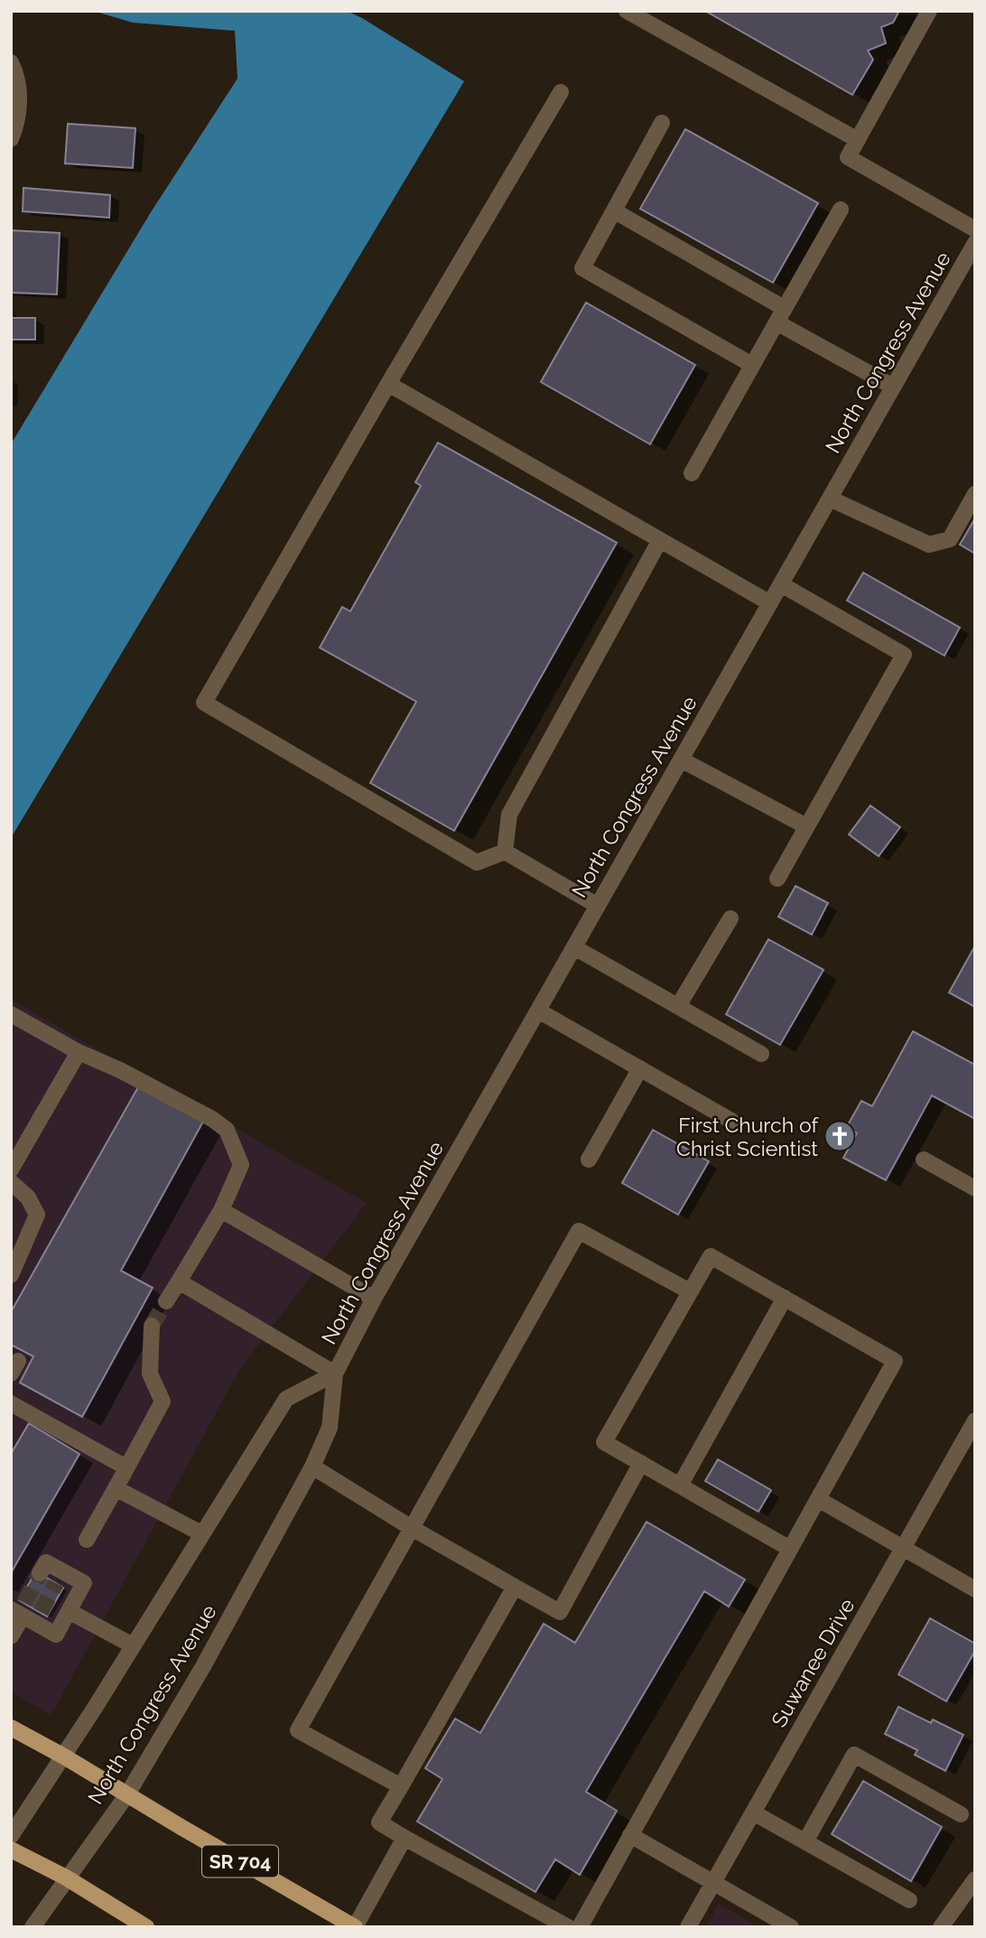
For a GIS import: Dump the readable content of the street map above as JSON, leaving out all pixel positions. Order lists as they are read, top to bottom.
{
  "streets": {
    "main road": ["SR 704"],
    "street": ["North Congress Avenue", "Suwanee Drive"]
  },
  "crossings": [
    ["North Congress Avenue", "SR 704"]
  ],
  "places": {
    "church": ["First Church of Christ Scientist"]
  }
}
